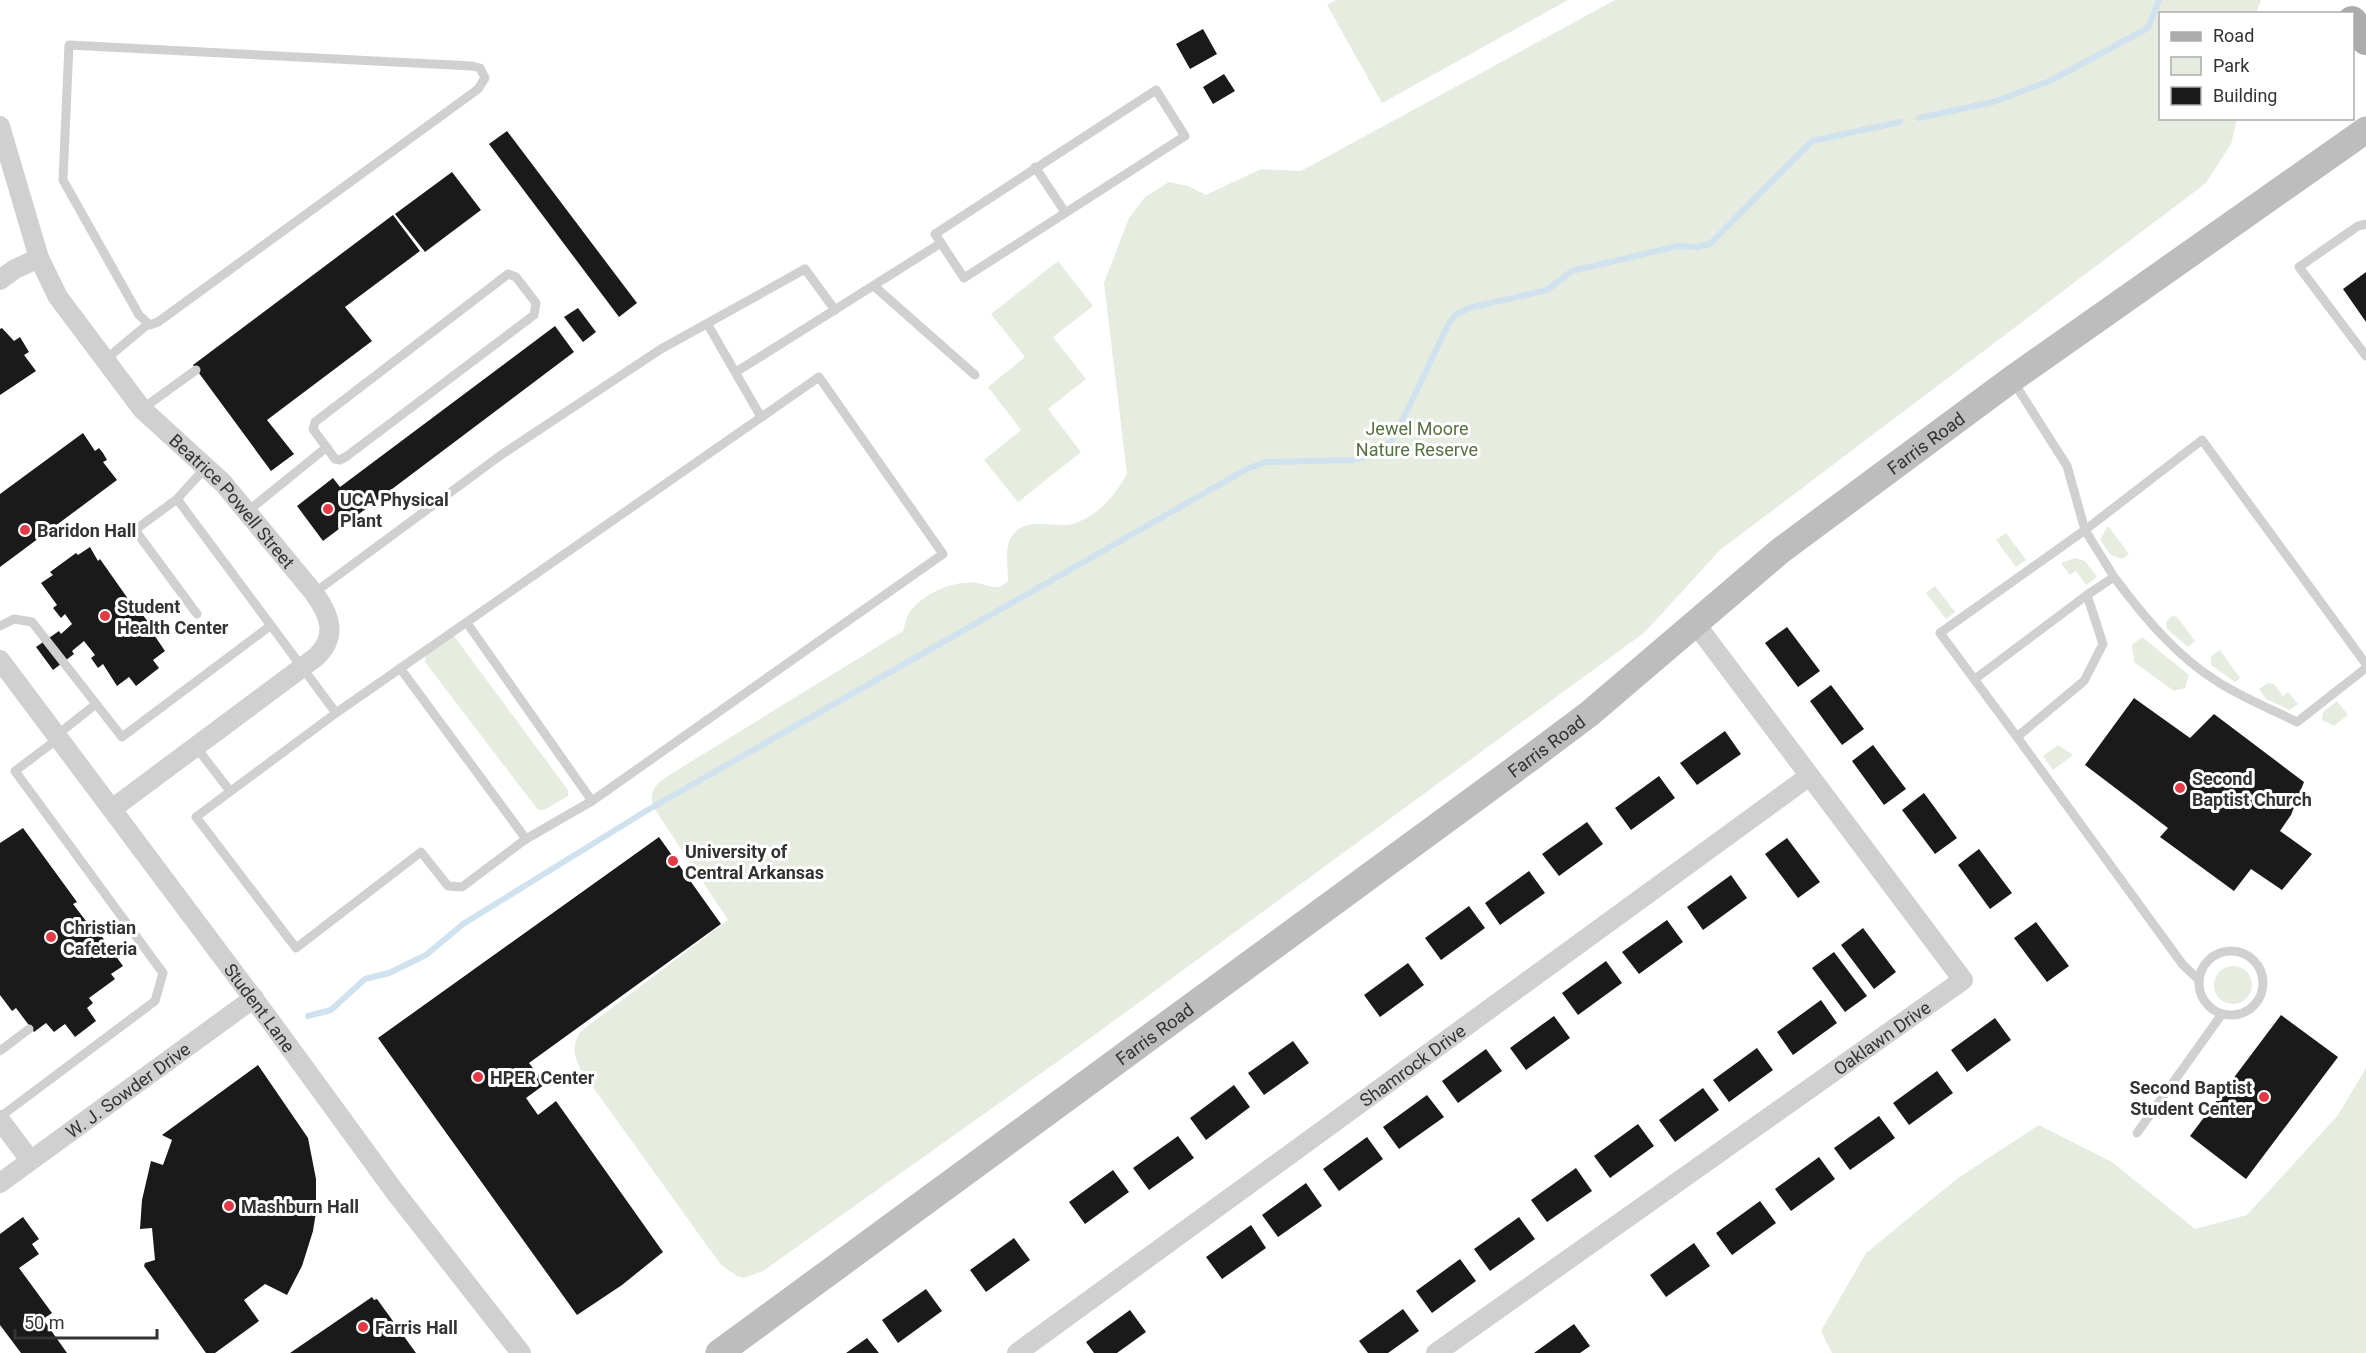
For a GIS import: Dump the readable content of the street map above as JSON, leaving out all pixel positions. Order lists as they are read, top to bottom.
{
  "streets": {
    "street": [
      "Farris Road",
      "Beatrice Powell Street",
      "Student Lane",
      "Oaklawn Drive",
      "Shamrock Drive",
      "W. J. Sowder Drive"
    ]
  },
  "crossings": [
    ["Farris Road", "Oaklawn Drive"],
    ["Beatrice Powell Street", "Student Lane"],
    ["Student Lane", "W. J. Sowder Drive"],
    ["Oaklawn Drive", "Shamrock Drive"]
  ],
  "parks": ["Jewel Moore Nature Reserve"],
  "places": [
    "UCA Physical Plant",
    "Baridon Hall",
    "Student Health Center",
    "Second Baptist Church",
    "University of Central Arkansas",
    "Christian Cafeteria",
    "HPER Center",
    "Second Baptist Student Center",
    "Mashburn Hall",
    "Farris Hall"
  ],
  "legend": ["Road", "Park", "Building"],
  "scale_bar": "50 m"
}
